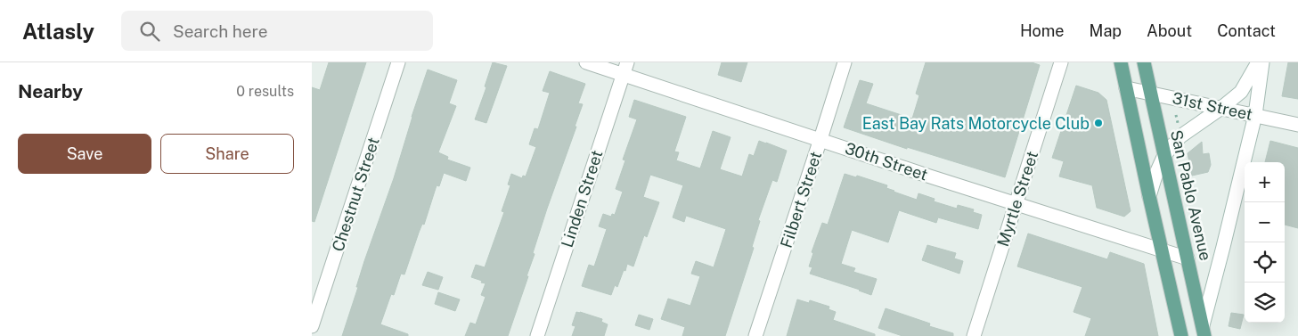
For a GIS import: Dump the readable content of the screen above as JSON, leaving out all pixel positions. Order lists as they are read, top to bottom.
{
  "streets": {
    "main road": ["San Pablo Avenue"],
    "street": [
      "31st Street",
      "30th Street",
      "Chestnut Street",
      "Linden Street",
      "Myrtle Street",
      "Filbert Street"
    ]
  },
  "crossings": [
    ["31st Street", "San Pablo Avenue"],
    ["30th Street", "San Pablo Avenue"],
    ["30th Street", "Linden Street"],
    ["30th Street", "Myrtle Street"],
    ["30th Street", "Filbert Street"]
  ],
  "places": ["East Bay Rats Motorcycle Club"],
  "page": {
    "header": "Atlasly",
    "search": "Search here",
    "nav": [
      "Home",
      "Map",
      "About",
      "Contact"
    ],
    "heading": ["Nearby", "0 results"],
    "buttons": ["Save", "Share"],
    "map_buttons": ["+", "−"]
  }
}
